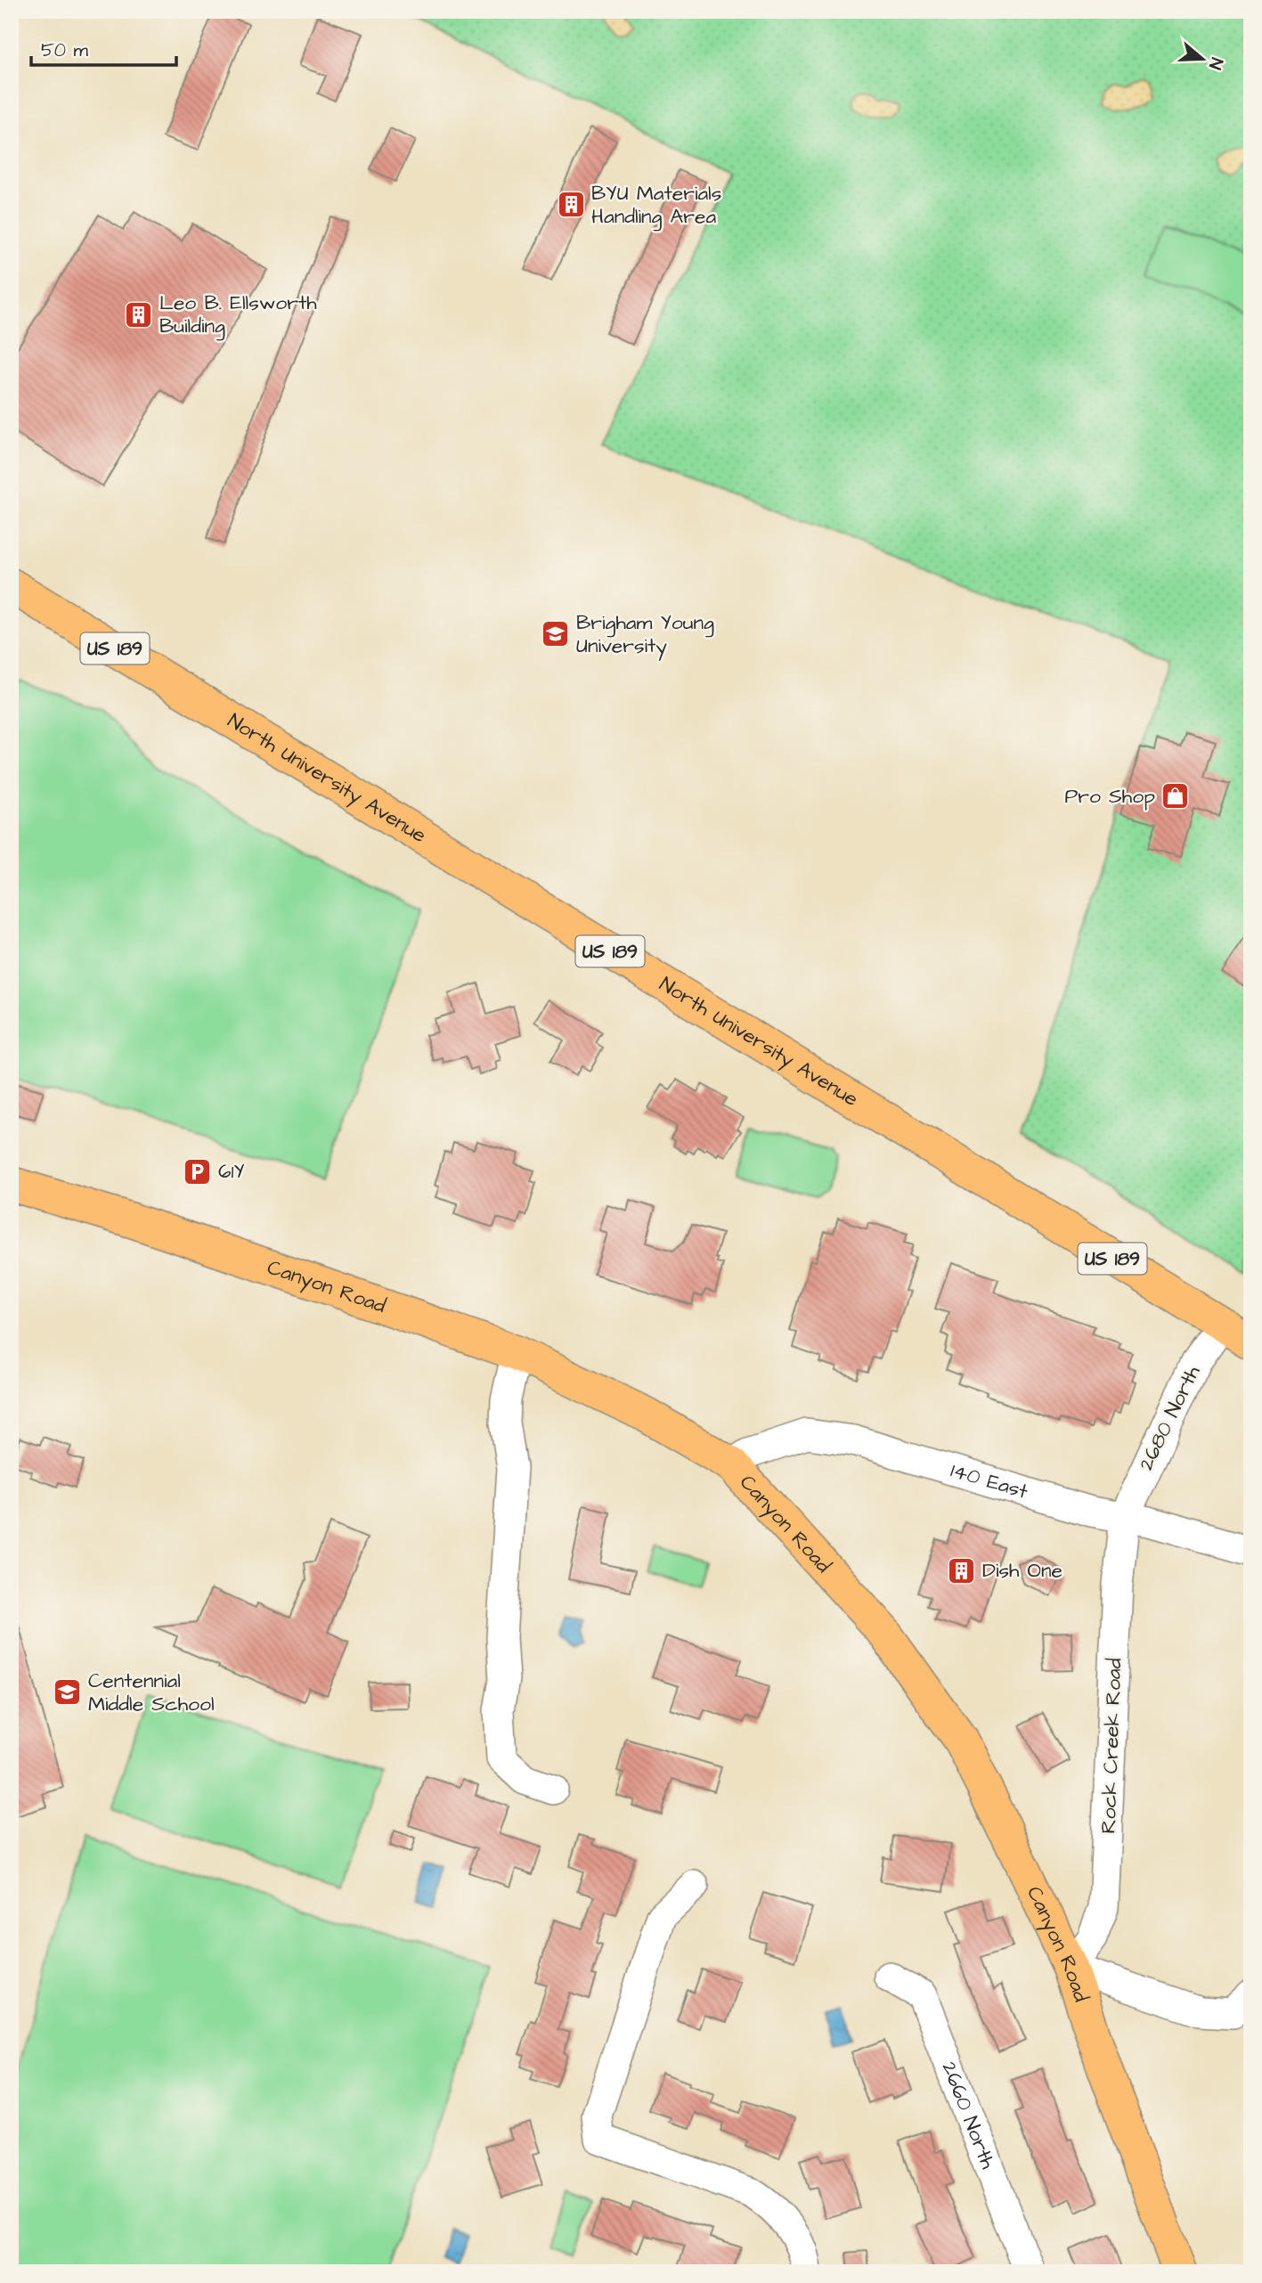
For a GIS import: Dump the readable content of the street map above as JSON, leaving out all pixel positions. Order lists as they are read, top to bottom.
{
  "streets": {
    "main road": ["US 189", "North University Avenue", "Canyon Road"],
    "street": [
      "2680 North",
      "140 East",
      "Rock Creek Road",
      "2660 North"
    ]
  },
  "crossings": [
    ["North University Avenue", "2680 North"],
    ["Canyon Road", "140 East"],
    ["Canyon Road", "Rock Creek Road"],
    ["2680 North", "140 East"],
    ["2680 North", "Rock Creek Road"],
    ["140 East", "Rock Creek Road"]
  ],
  "places": {
    "building": ["BYU Materials Handling Area", "Leo B. Ellsworth Building", "Dish One"],
    "school or university": ["Brigham Young University", "Centennial Middle School"],
    "shop": ["Pro Shop"],
    "parking": ["61Y"]
  },
  "scale_bar": "50 m",
  "north": "right"
}
